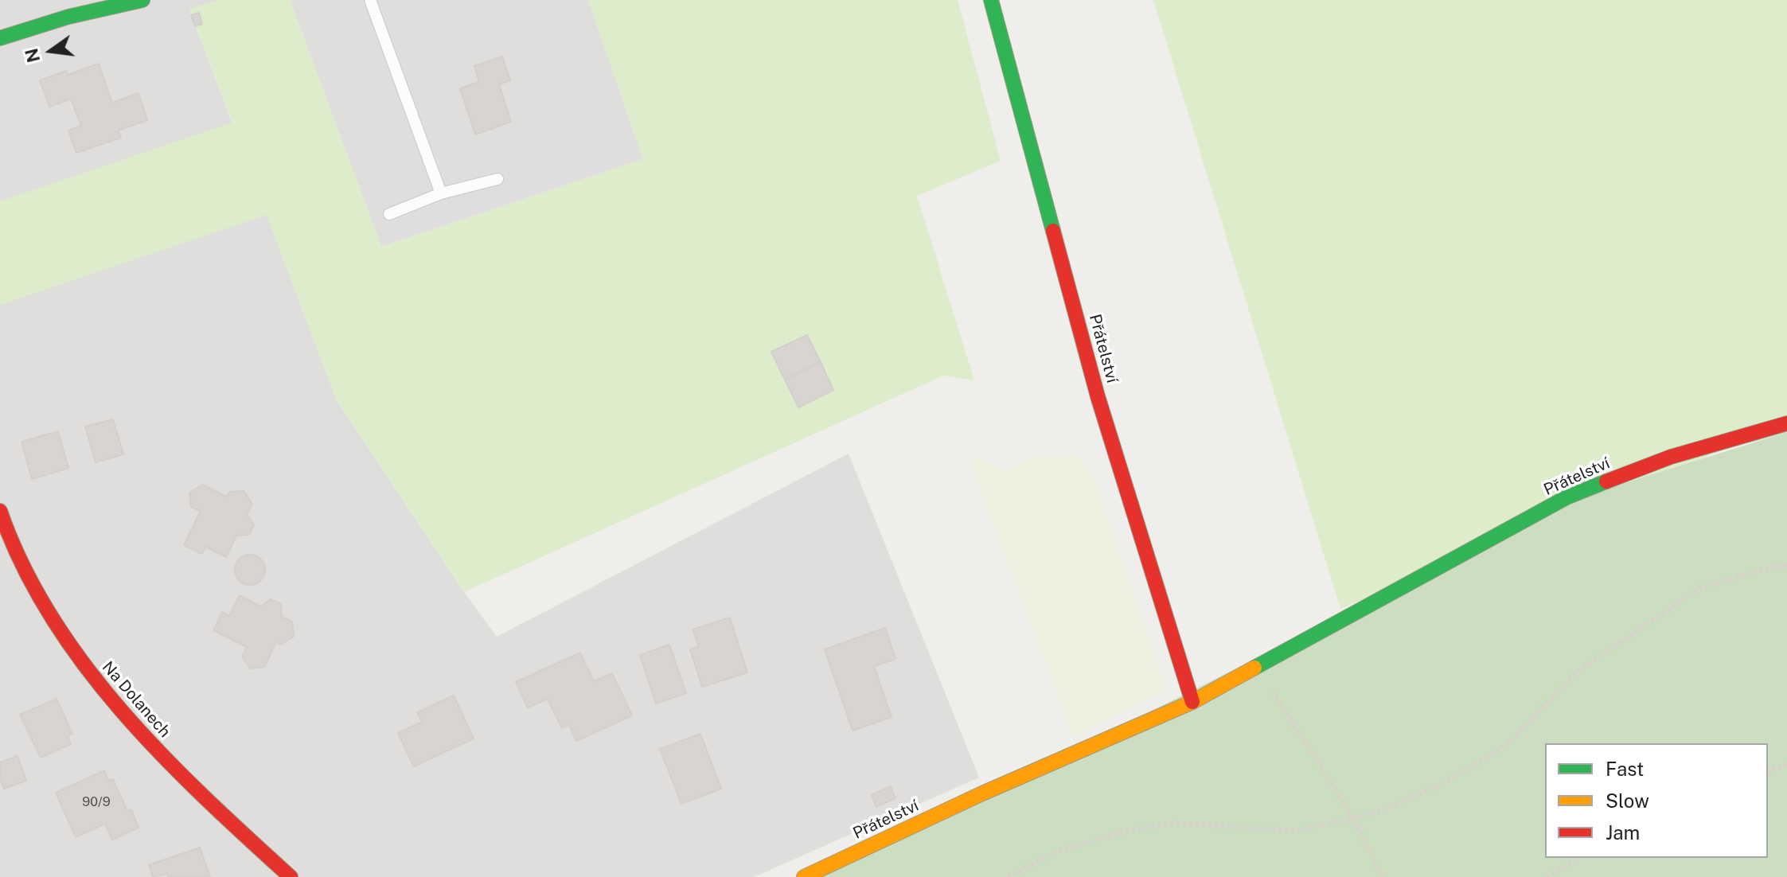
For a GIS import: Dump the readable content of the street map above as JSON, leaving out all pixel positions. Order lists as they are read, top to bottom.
{
  "streets": {
    "street": ["Přátelství", "Na Dolanech"]
  },
  "house_numbers": ["90/9"],
  "legend": ["Fast", "Slow", "Jam"],
  "north": "left"
}
